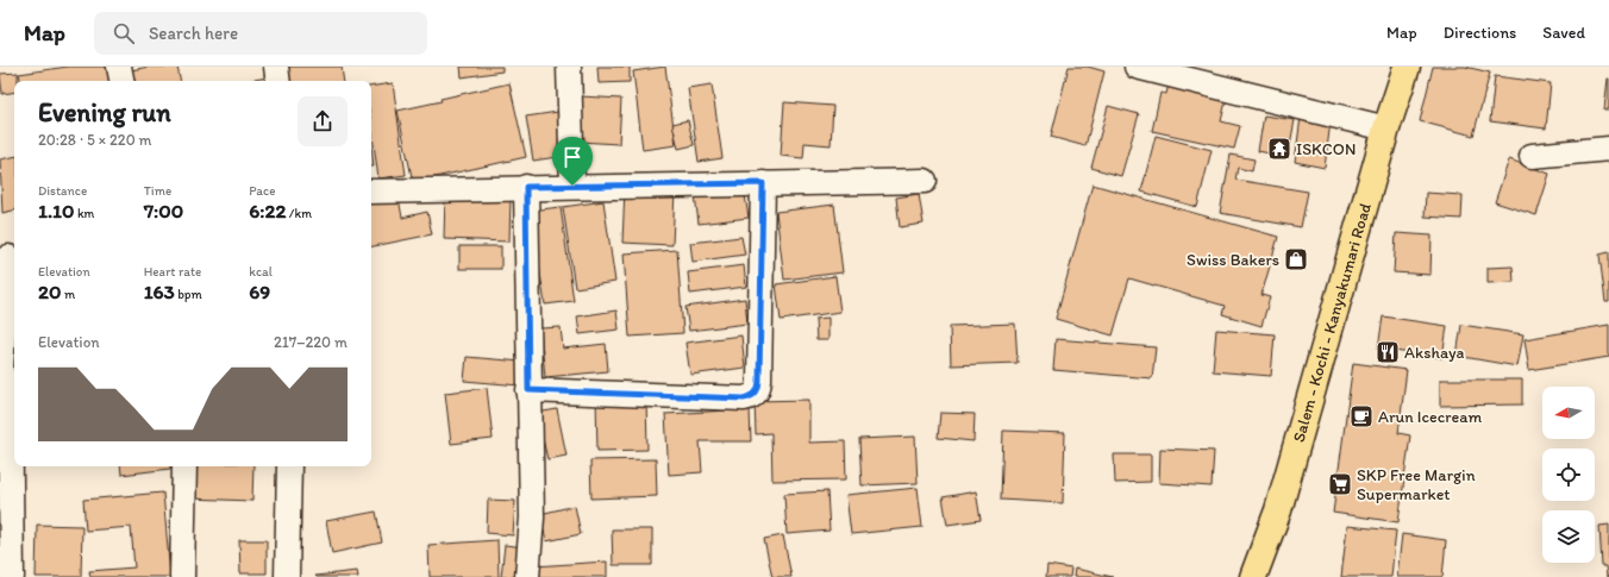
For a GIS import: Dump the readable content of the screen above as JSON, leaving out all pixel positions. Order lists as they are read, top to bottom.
{
  "streets": {
    "highway": ["Salem - Kochi - Kanyakumari Road"]
  },
  "places": {
    "temple": ["ISKCON"],
    "shop": ["Swiss Bakers"],
    "restaurant": ["Akshaya"],
    "cafe": ["Arun Icecream"],
    "supermarket": ["SKP Free Margin Supermarket"]
  },
  "north": "left",
  "page": {
    "header": "Map",
    "search": "Search here",
    "nav": ["Map", "Directions", "Saved"],
    "heading": ["Evening run", "20:28 · 5 × 220 m"],
    "stats": [
      ["Distance", "1.10 km"],
      ["Time", "7:00"],
      ["Pace", "6:22 /km"],
      ["Elevation", "20 m"],
      ["Heart rate", "163 bpm"],
      ["kcal", "69"]
    ],
    "chart": ["Elevation", "217–220 m"]
  }
}
